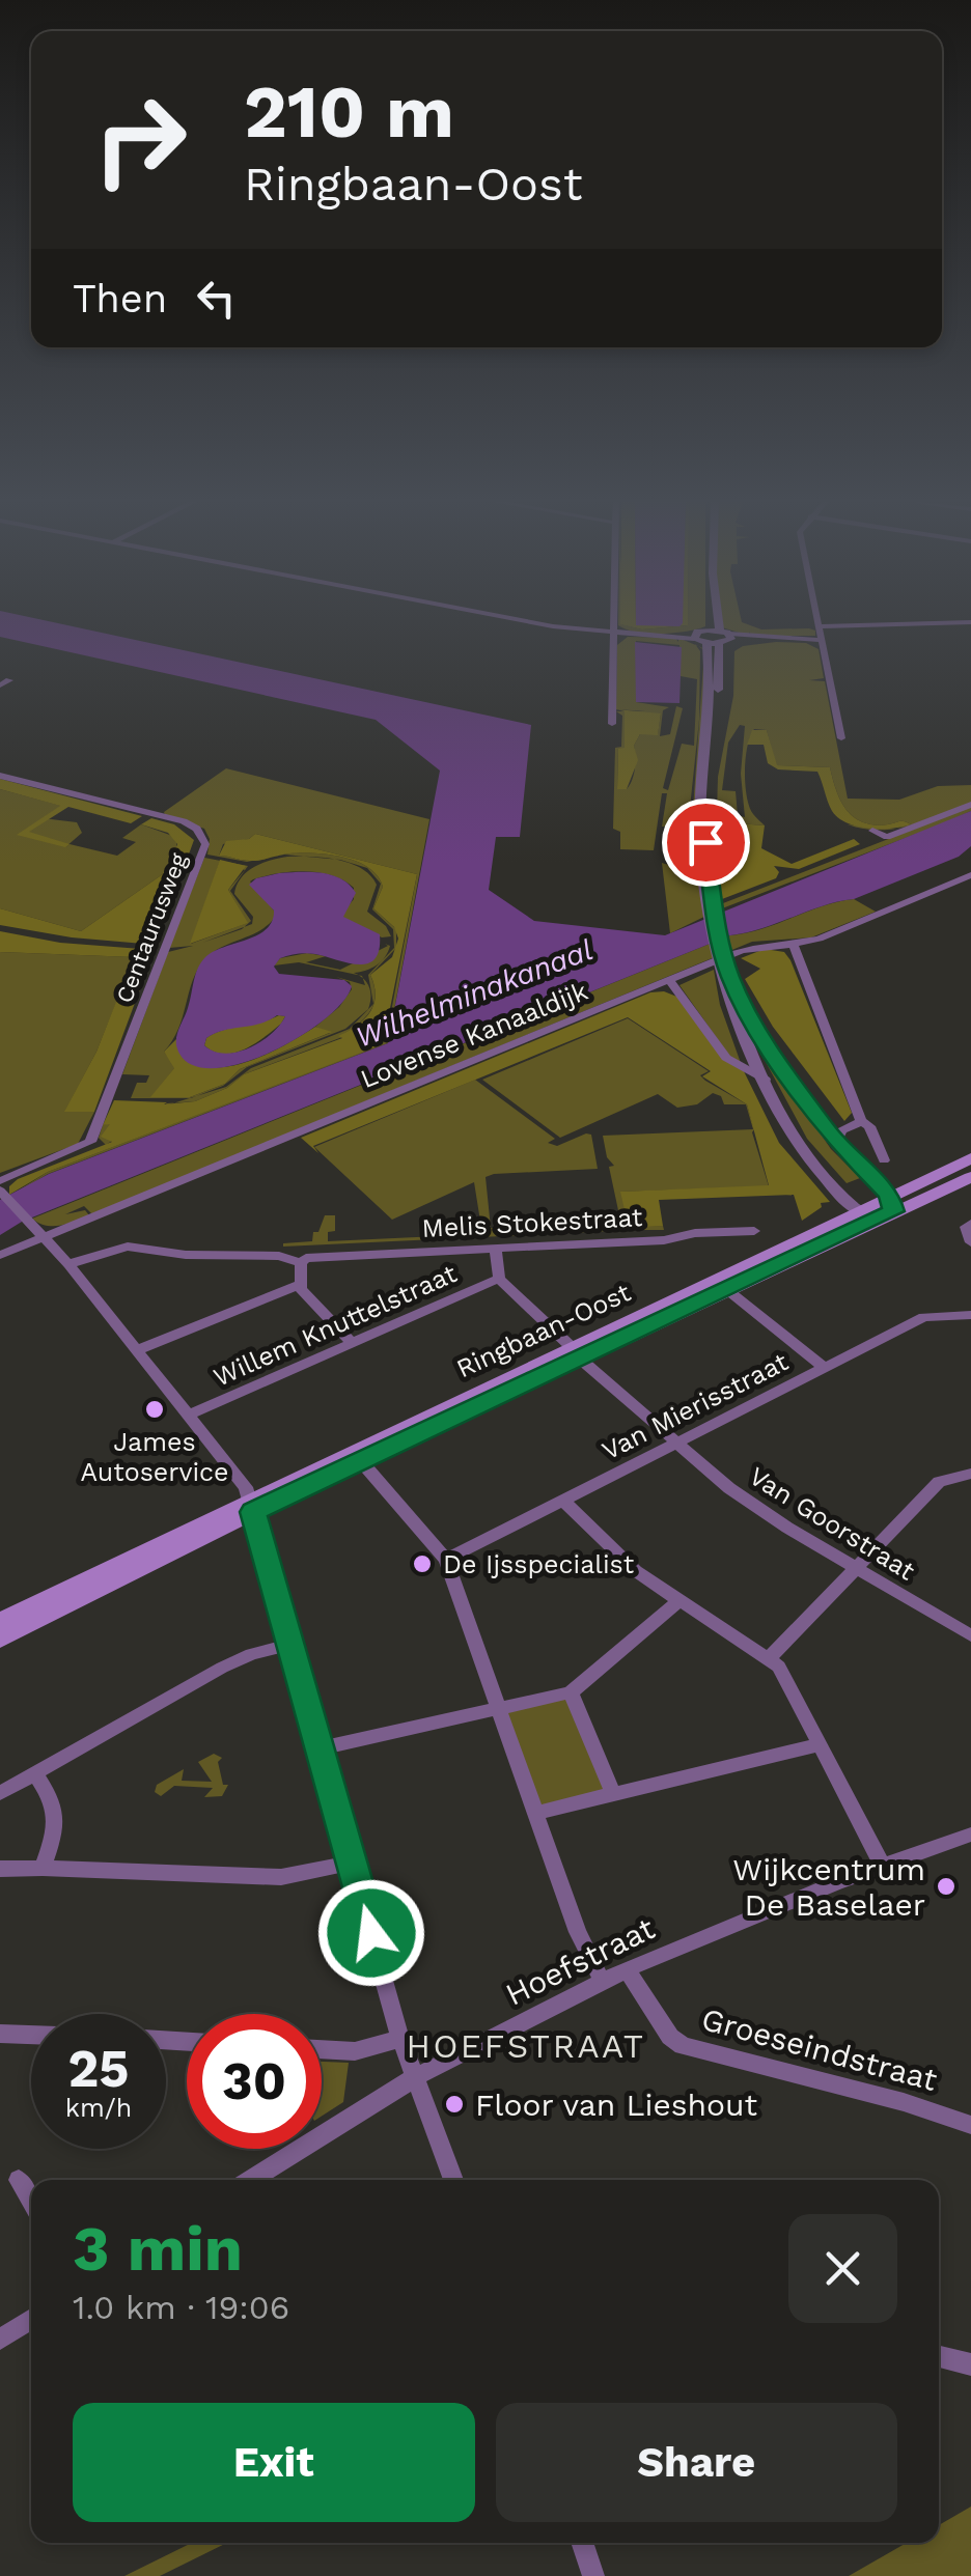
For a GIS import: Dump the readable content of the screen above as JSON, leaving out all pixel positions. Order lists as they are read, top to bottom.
{
  "streets": {
    "main road": ["Ringbaan-Oost"],
    "street": [
      "Centaurusweg",
      "Lovense Kanaaldijk",
      "Melis Stokestraat",
      "Willem Knuttelstraat",
      "Van Mierisstraat",
      "Van Goorstraat",
      "Hoefstraat",
      "Groeseindstraat"
    ]
  },
  "crossings": [
    ["Willem Knuttelstraat", "Van Goorstraat"],
    ["Ringbaan-Oost", "Van Goorstraat"],
    ["Van Mierisstraat", "Van Goorstraat"],
    ["Hoefstraat", "Groeseindstraat"]
  ],
  "districts": ["HOEFSTRAAT"],
  "water": ["Wilhelminakanaal"],
  "places": [
    "James Autoservice",
    "De Ijsspecialist",
    "Wijkcentrum De Baselaer",
    "Floor van Lieshout"
  ],
  "page": {
    "turn": ["210 m", "Ringbaan-Oost"],
    "then": "Then",
    "speed": "25 km/h",
    "limit": "30",
    "heading": ["3 min", "1.0 km · 19:06"],
    "buttons": ["Exit", "Share"]
  }
}
